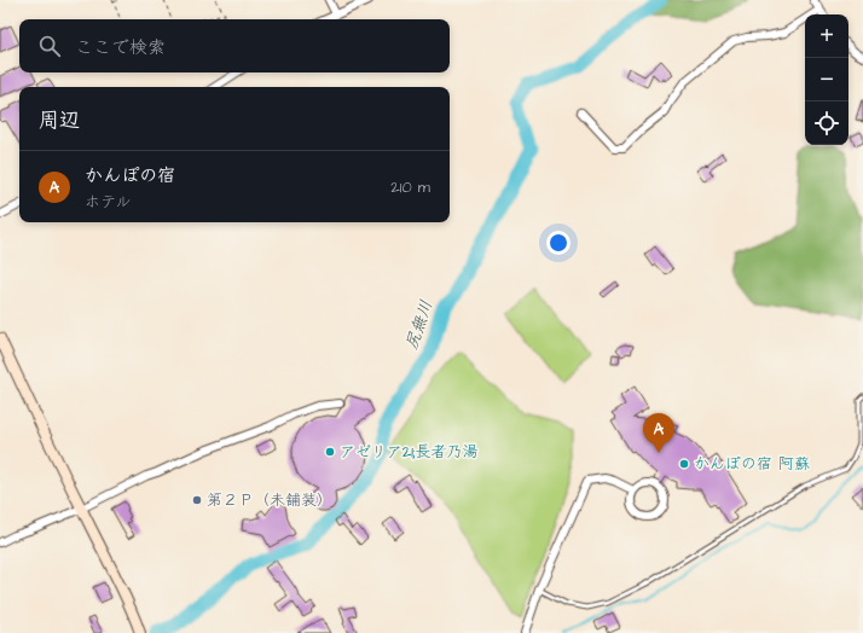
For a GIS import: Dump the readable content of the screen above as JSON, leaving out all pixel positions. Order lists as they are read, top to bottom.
{
  "water": ["尻無川"],
  "places": ["アゼリア21;長者乃湯", "かんぽの宿 阿蘇", "第２Ｐ（未舗装）"],
  "page": {
    "map_buttons": ["+", "−"],
    "search": "ここで検索",
    "heading": "周辺",
    "list": [
      {
        "mark": "A",
        "name": "かんぽの宿",
        "note": "ホテル",
        "value": "210 m"
      }
    ],
    "pins": "A"
  }
}
